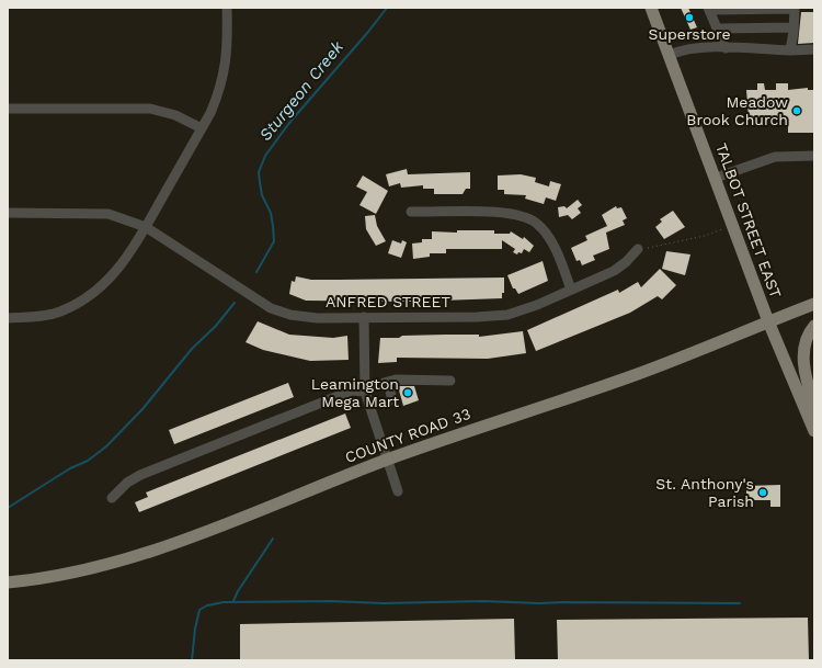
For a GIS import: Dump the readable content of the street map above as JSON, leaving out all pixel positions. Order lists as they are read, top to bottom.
{
  "streets": {
    "main road": ["TALBOT STREET EAST", "COUNTY ROAD 33"],
    "street": ["ANFRED STREET"]
  },
  "crossings": [
    ["TALBOT STREET EAST", "COUNTY ROAD 33"]
  ],
  "water": ["Sturgeon Creek"],
  "places": [
    "Superstore",
    "Meadow Brook Church",
    "Leamington Mega Mart",
    "St. Anthony's Parish"
  ]
}
